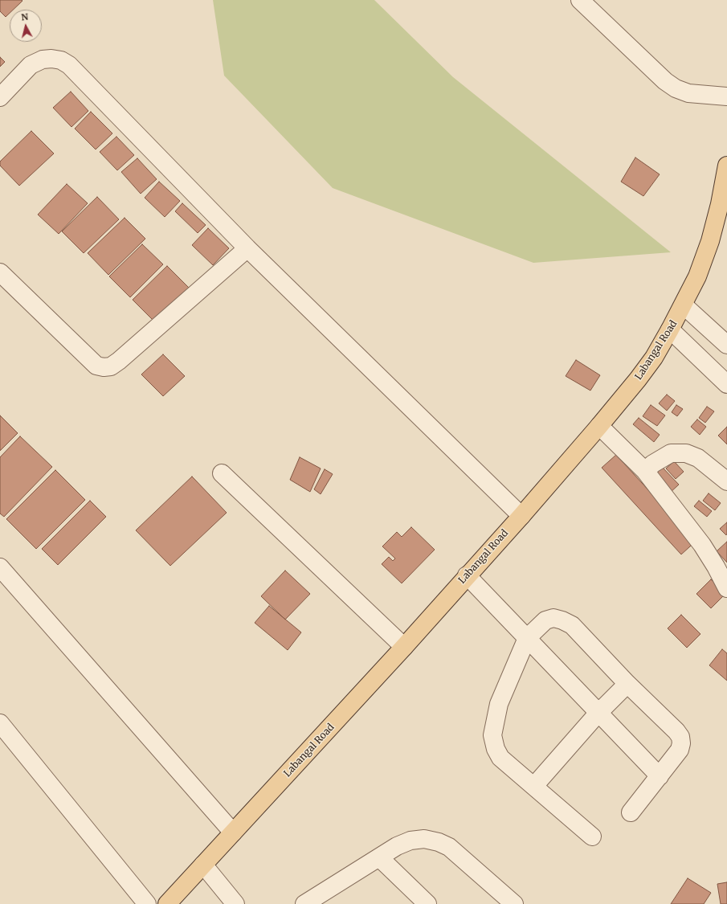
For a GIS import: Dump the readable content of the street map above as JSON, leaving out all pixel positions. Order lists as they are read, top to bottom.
{
  "streets": {
    "main road": ["Labangal Road"]
  },
  "north": "top"
}
